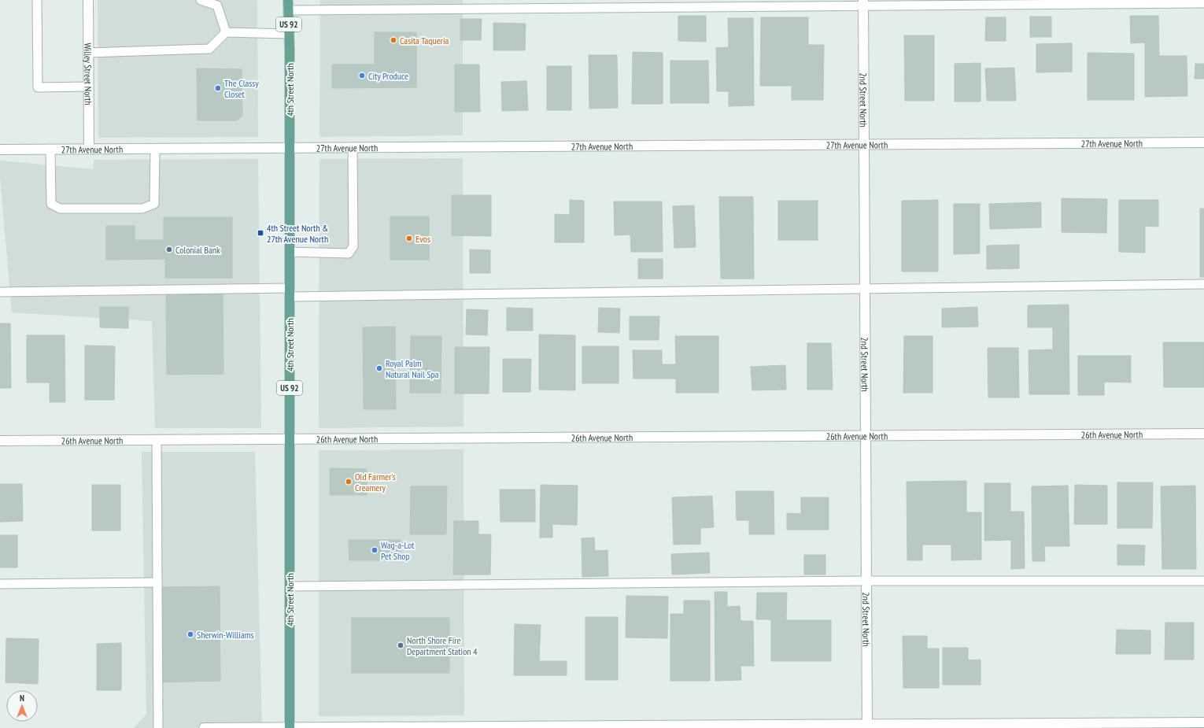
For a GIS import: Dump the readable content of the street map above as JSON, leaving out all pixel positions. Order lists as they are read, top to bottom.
{
  "streets": {
    "main road": ["US 92", "4th Street North"],
    "street": [
      "Willey Street North",
      "2nd Street North",
      "27th Avenue North",
      "26th Avenue North"
    ]
  },
  "crossings": [
    ["Willey Street North", "27th Avenue North"],
    ["4th Street North", "27th Avenue North"],
    ["4th Street North", "26th Avenue North"],
    ["2nd Street North", "27th Avenue North"],
    ["2nd Street North", "26th Avenue North"]
  ],
  "places": {
    "other": [
      "Casita Taqueria",
      "City Produce",
      "The Classy Closet",
      "Evos",
      "Colonial Bank",
      "Royal Palm Natural Nail Spa",
      "Old Farmer's Creamery",
      "Wag-a-Lot Pet Shop",
      "Sherwin-Williams",
      "North Shore Fire Department Station 4"
    ],
    "transit": ["4th Street North & 27th Avenue North"]
  },
  "north": "top"
}
